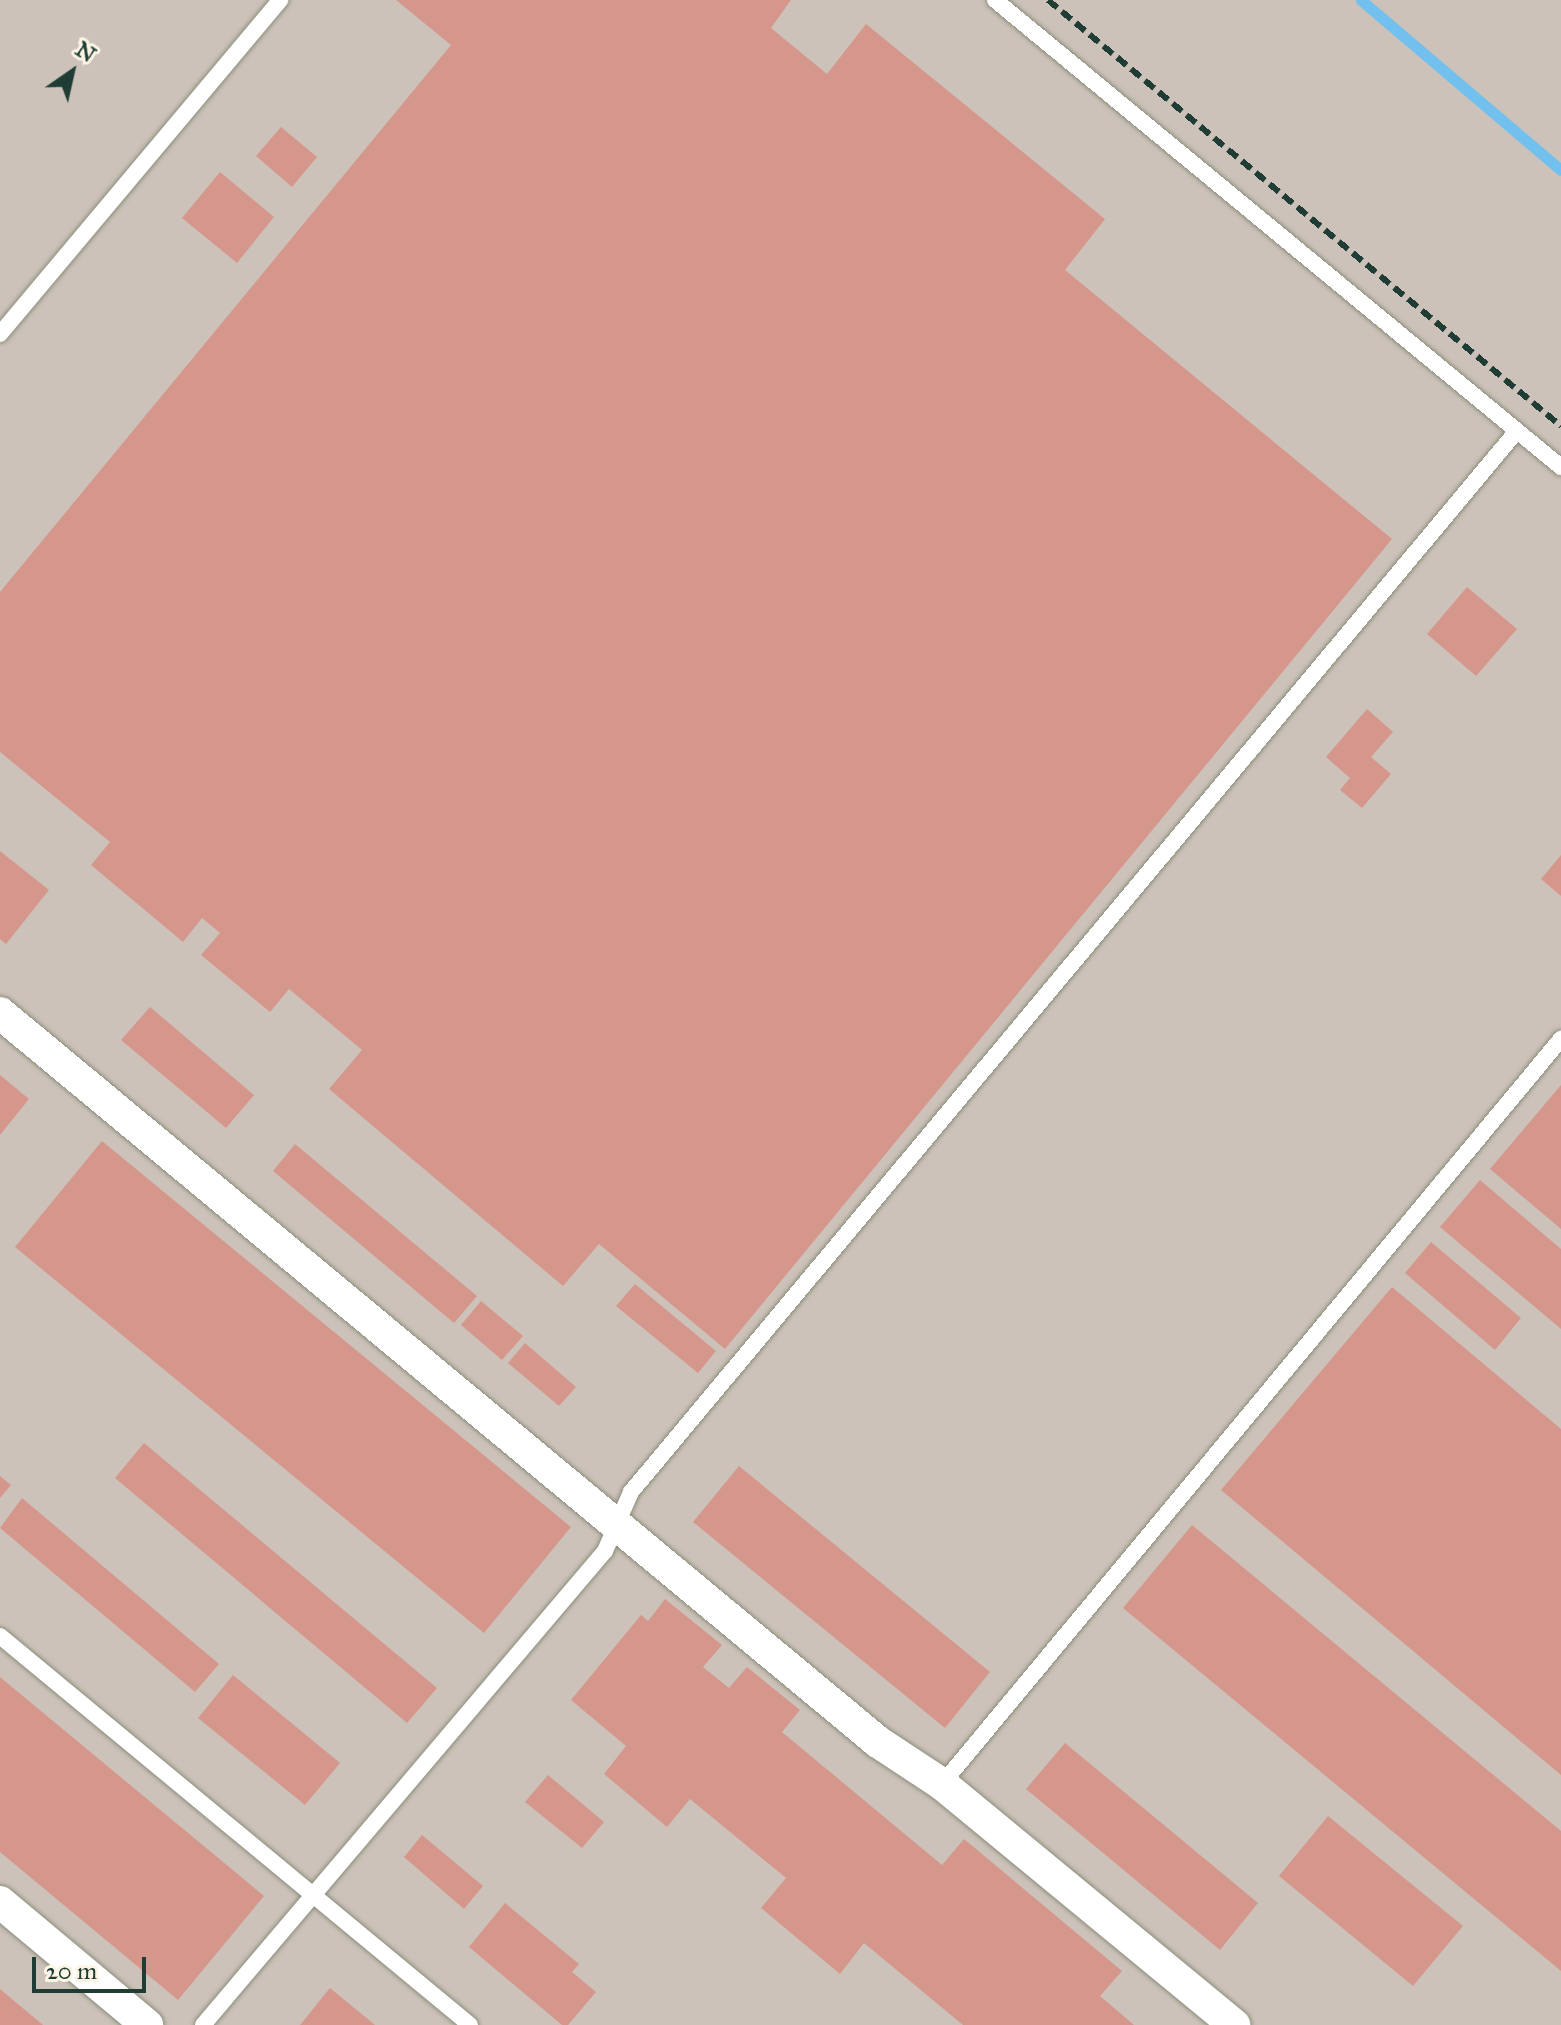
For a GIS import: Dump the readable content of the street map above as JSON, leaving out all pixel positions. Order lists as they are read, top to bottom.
{
  "scale_bar": "20 m",
  "north": "top right"
}
